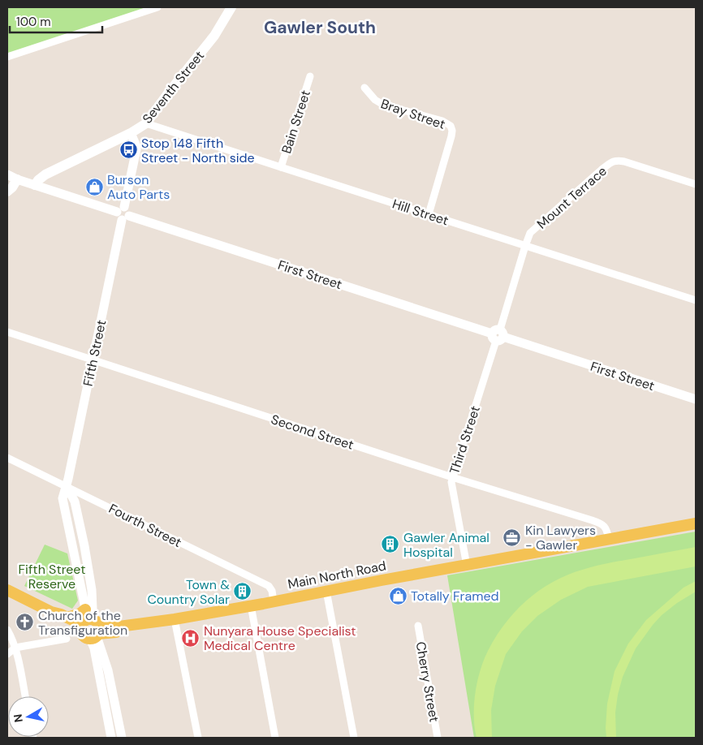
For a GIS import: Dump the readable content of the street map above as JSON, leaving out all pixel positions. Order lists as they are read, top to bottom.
{
  "streets": {
    "main road": ["Seventh Street", "Main North Road"],
    "street": [
      "Bray Street",
      "Bain Street",
      "Mount Terrace",
      "Hill Street",
      "First Street",
      "Fifth Street",
      "Second Street",
      "Third Street",
      "Fourth Street",
      "Cherry Street"
    ]
  },
  "crossings": [
    ["Seventh Street", "Hill Street"],
    ["Seventh Street", "First Street"],
    ["Seventh Street", "Fifth Street"],
    ["Bray Street", "Hill Street"],
    ["Bain Street", "Hill Street"],
    ["Mount Terrace", "Hill Street"],
    ["Mount Terrace", "Third Street"],
    ["Hill Street", "Third Street"],
    ["First Street", "Fifth Street"],
    ["First Street", "Third Street"],
    ["Fifth Street", "Second Street"],
    ["Fifth Street", "Fourth Street"],
    ["Fifth Street", "Main North Road"],
    ["Second Street", "Third Street"],
    ["Second Street", "Main North Road"],
    ["Third Street", "Main North Road"],
    ["Fourth Street", "Main North Road"]
  ],
  "districts": ["Gawler South"],
  "parks": ["Fifth Street Reserve"],
  "places": {
    "bus stop": ["Stop 148 Fifth Street - North side"],
    "shop": ["Burson Auto Parts", "Totally Framed"],
    "office": ["Kin Lawyers - Gawler"],
    "building": ["Gawler Animal Hospital", "Town & Country Solar"],
    "church": ["Church of the Transfiguration"],
    "hospital": ["Nunyara House Specialist Medical Centre"]
  },
  "scale_bar": "100 m",
  "north": "left"
}
